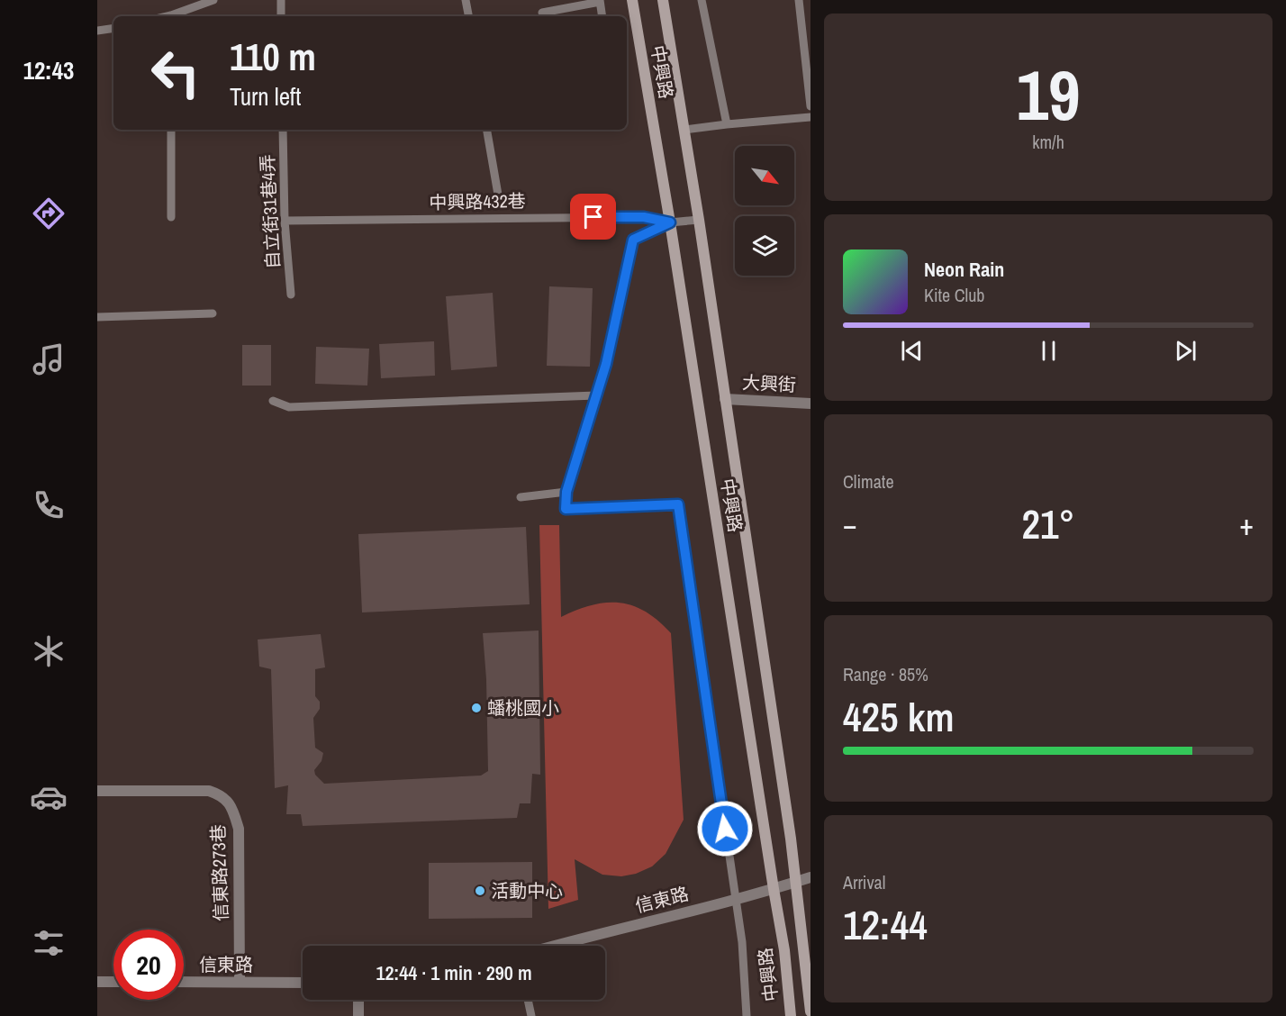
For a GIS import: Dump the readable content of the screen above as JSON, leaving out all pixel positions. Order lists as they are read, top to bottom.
{
  "streets": {
    "street": [
      "中興路",
      "大興街",
      "信東路273巷",
      "信東路"
    ],
    "lane": ["中興路432巷", "自立街31巷4弄"]
  },
  "crossings": [
    ["中興路", "中興路432巷"],
    ["中興路", "大興街"],
    ["中興路", "信東路"],
    ["中興路432巷", "自立街31巷4弄"],
    ["信東路273巷", "信東路"]
  ],
  "places": ["蟠桃國小", "活動中心"],
  "north": "bottom right",
  "page": {
    "tabs": "12:43",
    "tile": [
      ["19", "km/h"],
      "Climate",
      ["Range · 85%", "425 km"],
      ["Arrival", "12:44"]
    ],
    "turn": ["110 m", "Turn left"],
    "song": ["Neon Rain", "Kite Club"],
    "heat": ["−", "21°", "+"],
    "limit": "20",
    "trip": "12:44 · 1 min · 290 m"
  }
}
